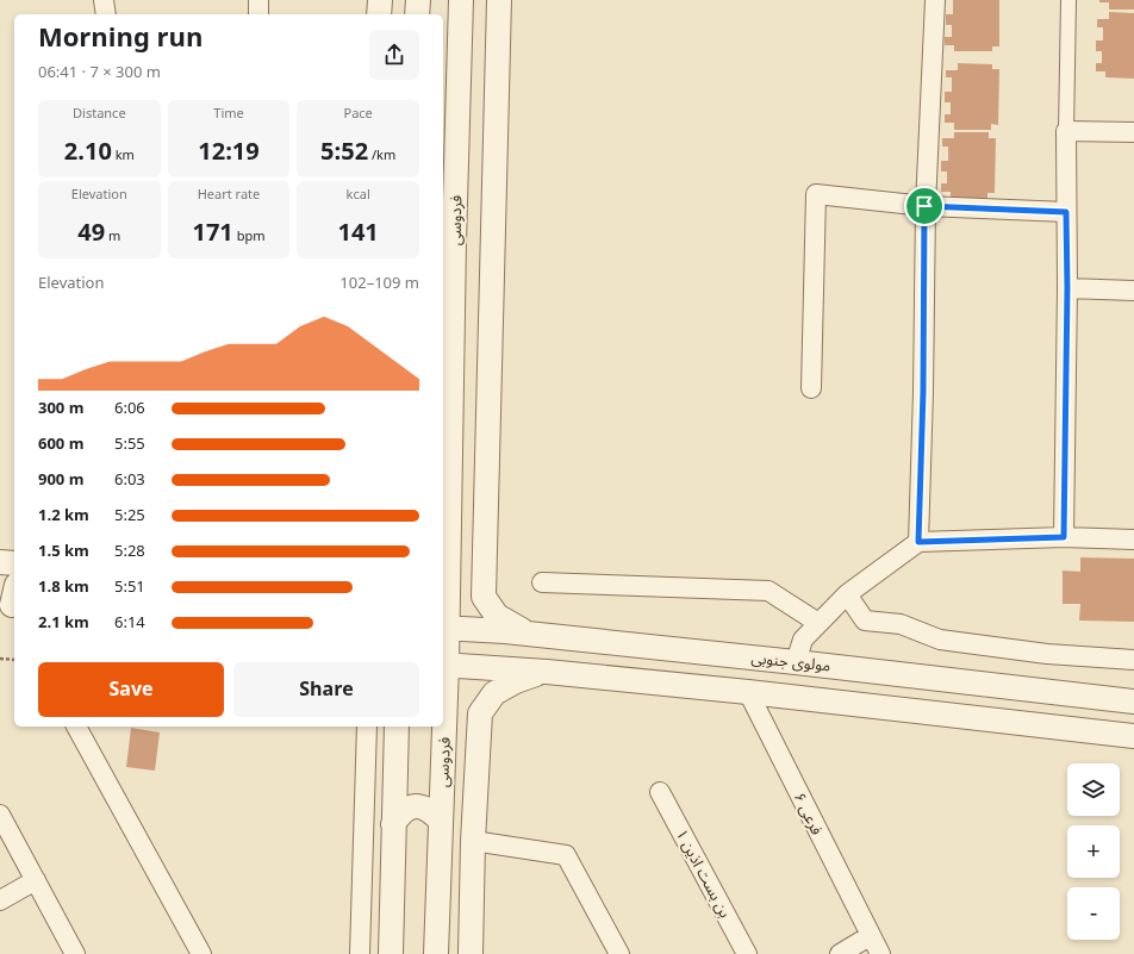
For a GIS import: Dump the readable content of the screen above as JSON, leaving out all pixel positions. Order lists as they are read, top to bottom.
{
  "streets": {
    "street": [
      "فردوسی",
      "مولوی جنوبی",
      "فرعی ۶",
      "بن بست اذین ۱"
    ]
  },
  "crossings": [
    ["فردوسی", "مولوی جنوبی"]
  ],
  "page": {
    "heading": ["Morning run", "06:41 · 7 × 300 m"],
    "stats": [
      ["Distance", "2.10 km"],
      ["Time", "12:19"],
      ["Pace", "5:52 /km"],
      ["Elevation", "49 m"],
      ["Heart rate", "171 bpm"],
      ["kcal", "141"]
    ],
    "chart": ["Elevation", "102–109 m"],
    "list": [
      {
        "name": "300 m",
        "note": "6:06"
      },
      {
        "name": "600 m",
        "note": "5:55"
      },
      {
        "name": "900 m",
        "note": "6:03"
      },
      {
        "name": "1.2 km",
        "note": "5:25"
      },
      {
        "name": "1.5 km",
        "note": "5:28"
      },
      {
        "name": "1.8 km",
        "note": "5:51"
      },
      {
        "name": "2.1 km",
        "note": "6:14"
      }
    ],
    "buttons": ["Save", "Share"],
    "map_buttons": ["+", "−"]
  }
}
